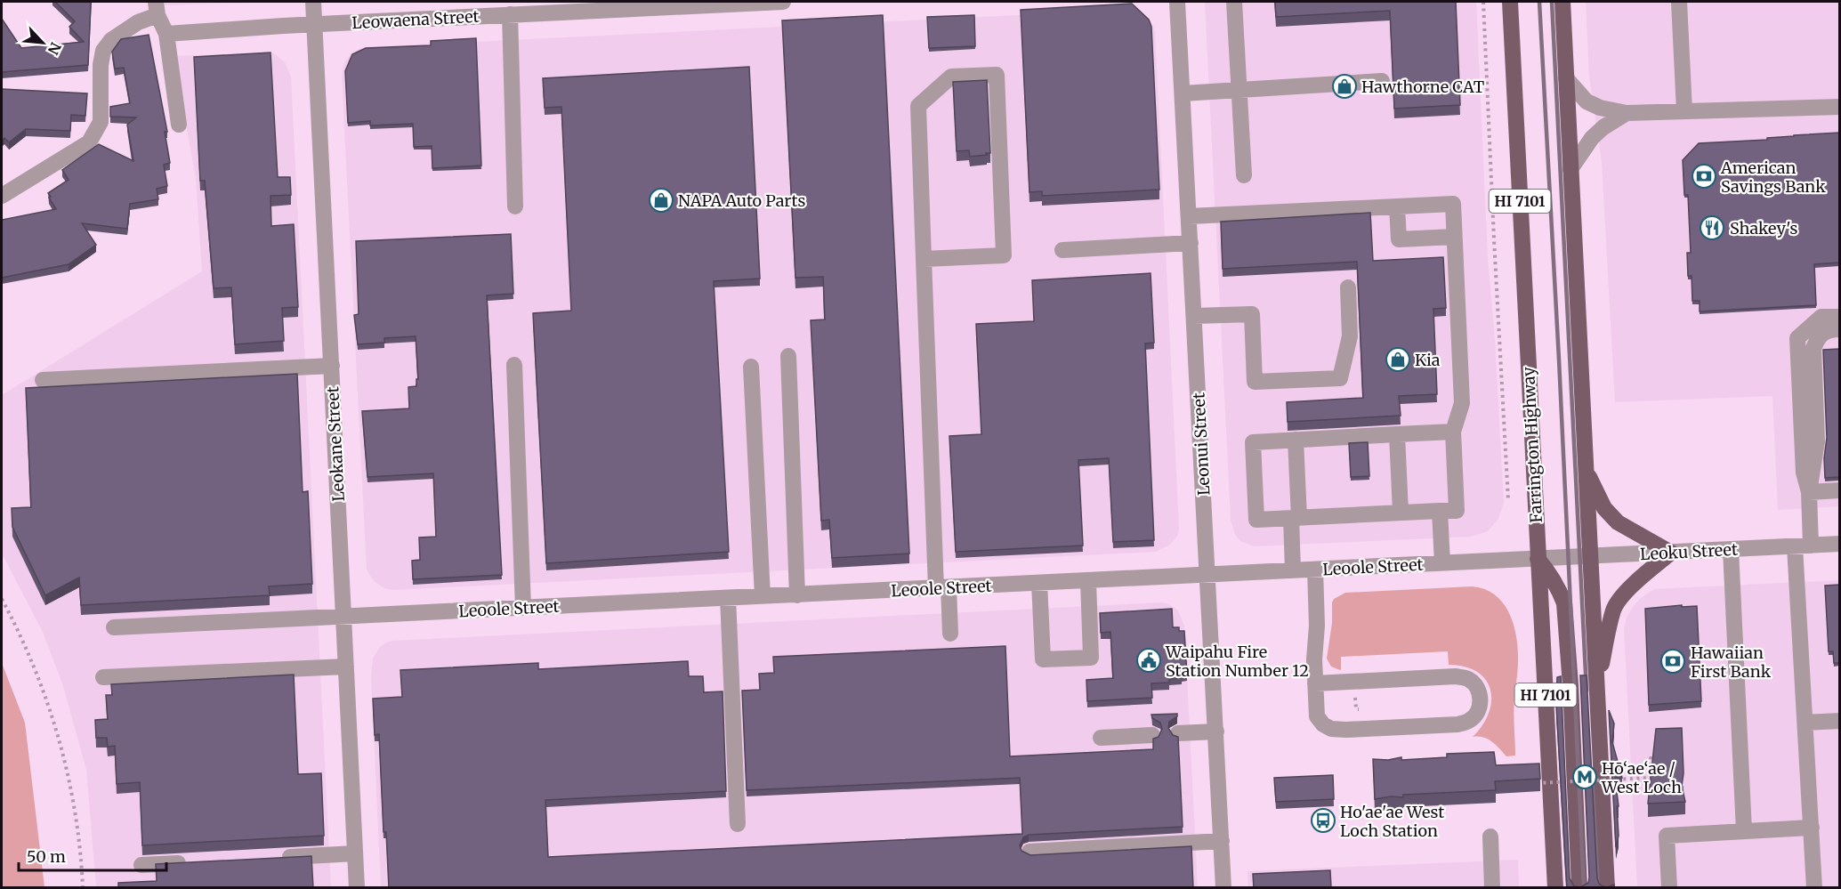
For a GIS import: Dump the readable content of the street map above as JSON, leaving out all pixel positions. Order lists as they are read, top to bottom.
{
  "streets": {
    "main road": ["HI 7101", "Farrington Highway"],
    "street": [
      "Leowaena Street",
      "Leokane Street",
      "Leonui Street",
      "Leoku Street",
      "Leoole Street"
    ]
  },
  "crossings": [
    ["Leowaena Street", "Leokane Street"],
    ["HI 7101", "Leoku Street"],
    ["Leokane Street", "Leoole Street"],
    ["Leonui Street", "Leoole Street"],
    ["Farrington Highway", "Leoku Street"],
    ["Farrington Highway", "Leoole Street"],
    ["Leoku Street", "Leoole Street"]
  ],
  "places": {
    "shop": ["Hawthorne CAT", "NAPA Auto Parts", "Kia"],
    "bank": ["American Savings Bank", "Hawaiian First Bank"],
    "restaurant": ["Shakey's"],
    "public building": ["Waipahu Fire Station Number 12"],
    "metro station": ["Hō‘ae‘ae / West Loch"],
    "bus stop": ["Ho'ae'ae West Loch Station"]
  },
  "scale_bar": "50 m",
  "north": "bottom right"
}
